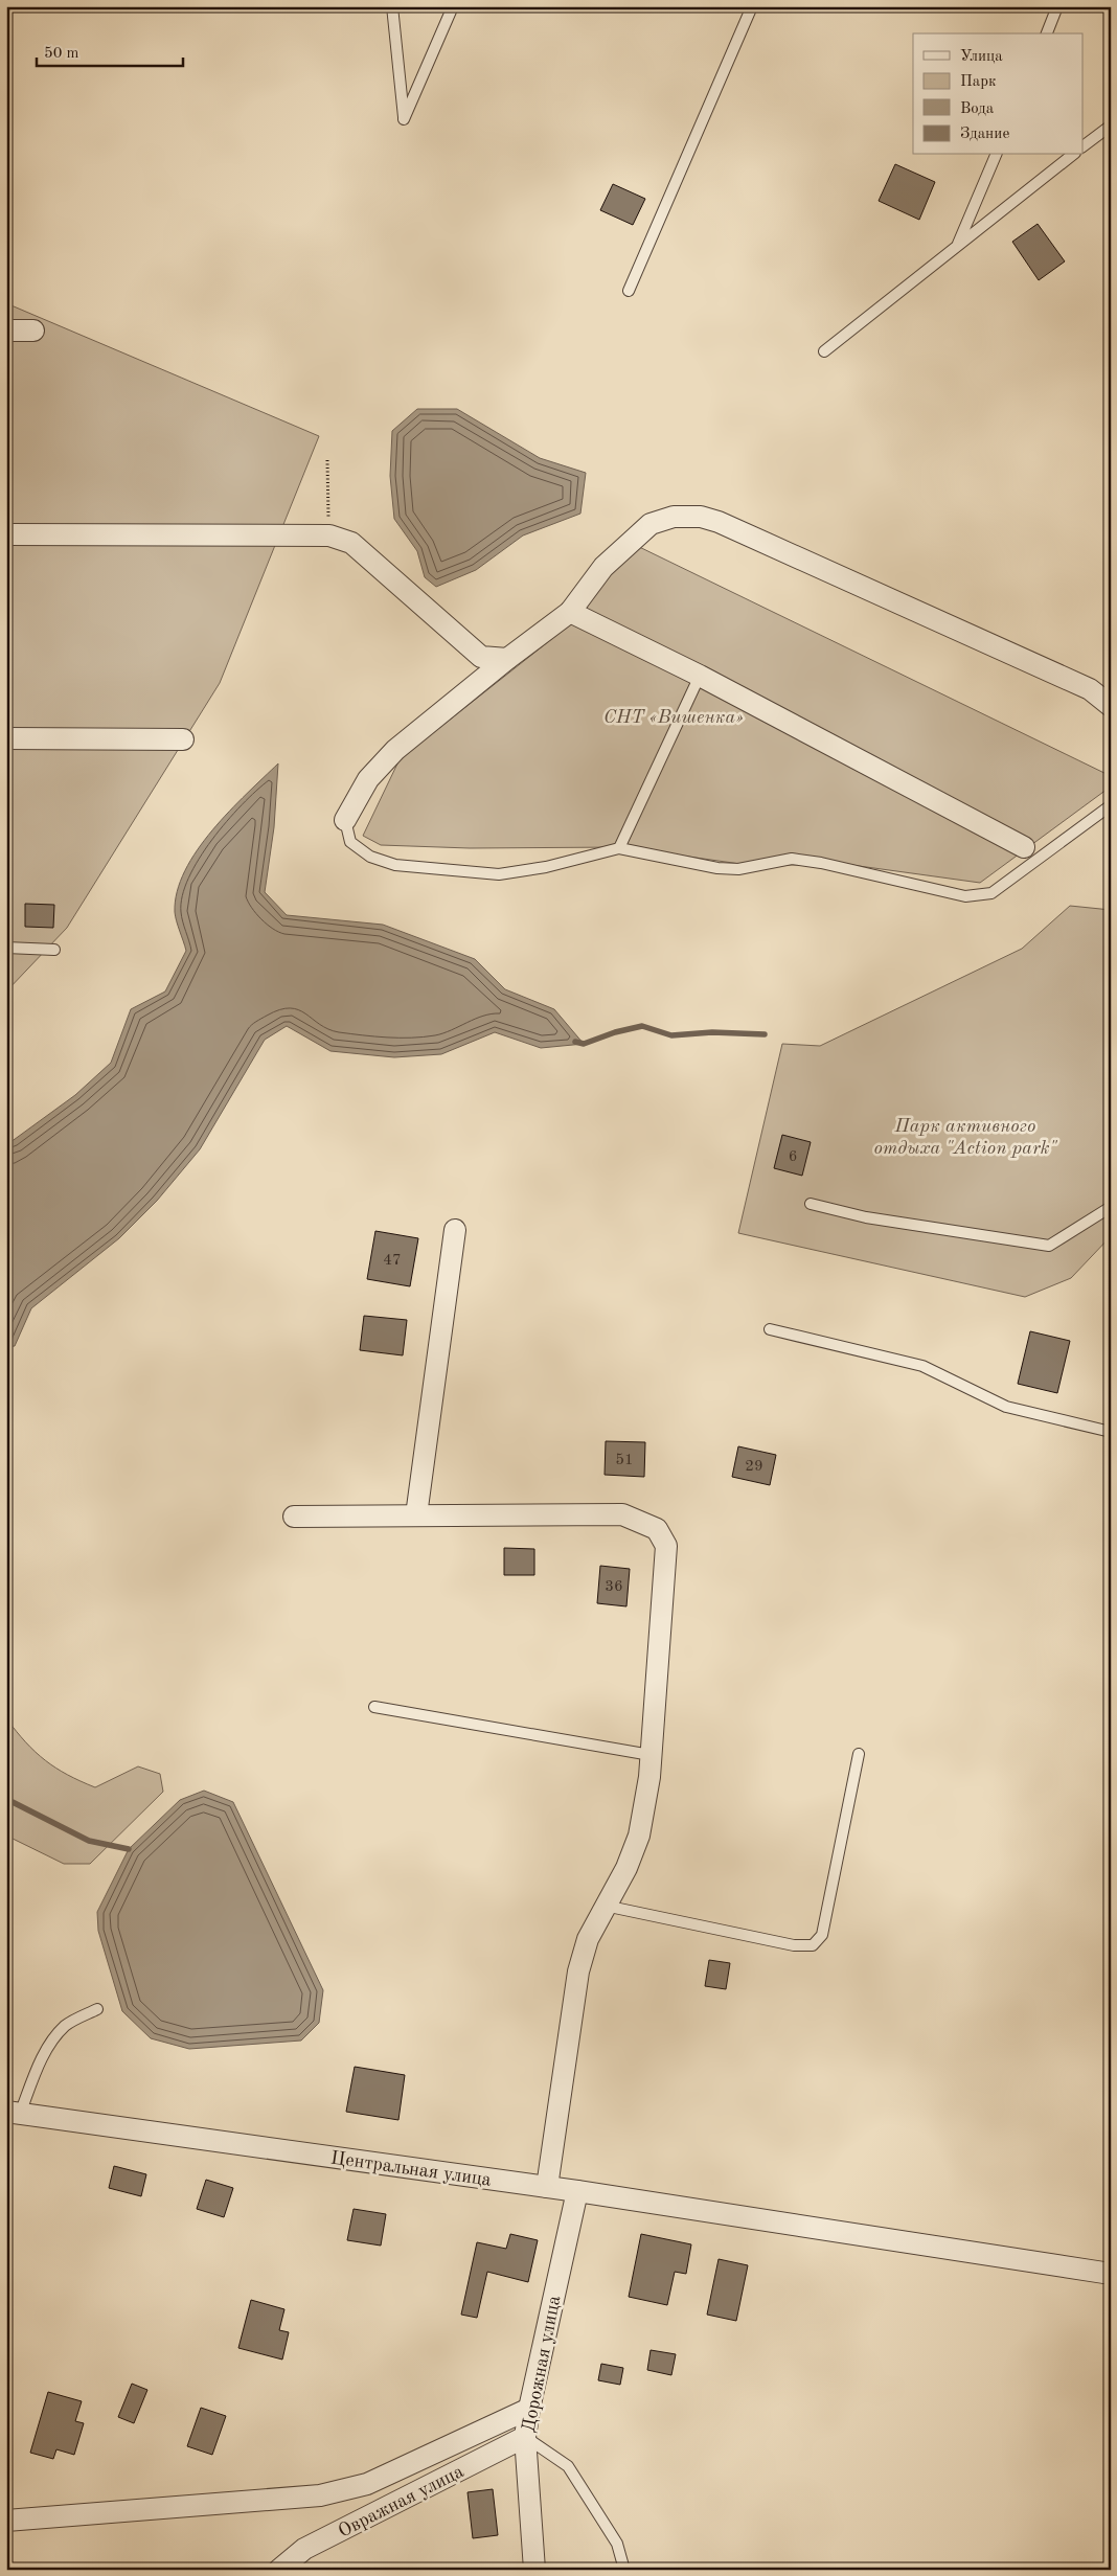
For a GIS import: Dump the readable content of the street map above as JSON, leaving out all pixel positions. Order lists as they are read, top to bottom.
{
  "streets": {
    "street": ["Центральная улица", "Дорожная улица", "Овражная улица"]
  },
  "crossings": [
    ["Центральная улица", "Дорожная улица"],
    ["Дорожная улица", "Овражная улица"]
  ],
  "parks": ["СНТ «Вишенка»", "Парк активного отдыха \"Action park\""],
  "house_numbers": [
    "6",
    "47",
    "51",
    "29",
    "36"
  ],
  "legend": [
    "Улица",
    "Парк",
    "Вода",
    "Здание"
  ],
  "scale_bar": "50 m"
}
